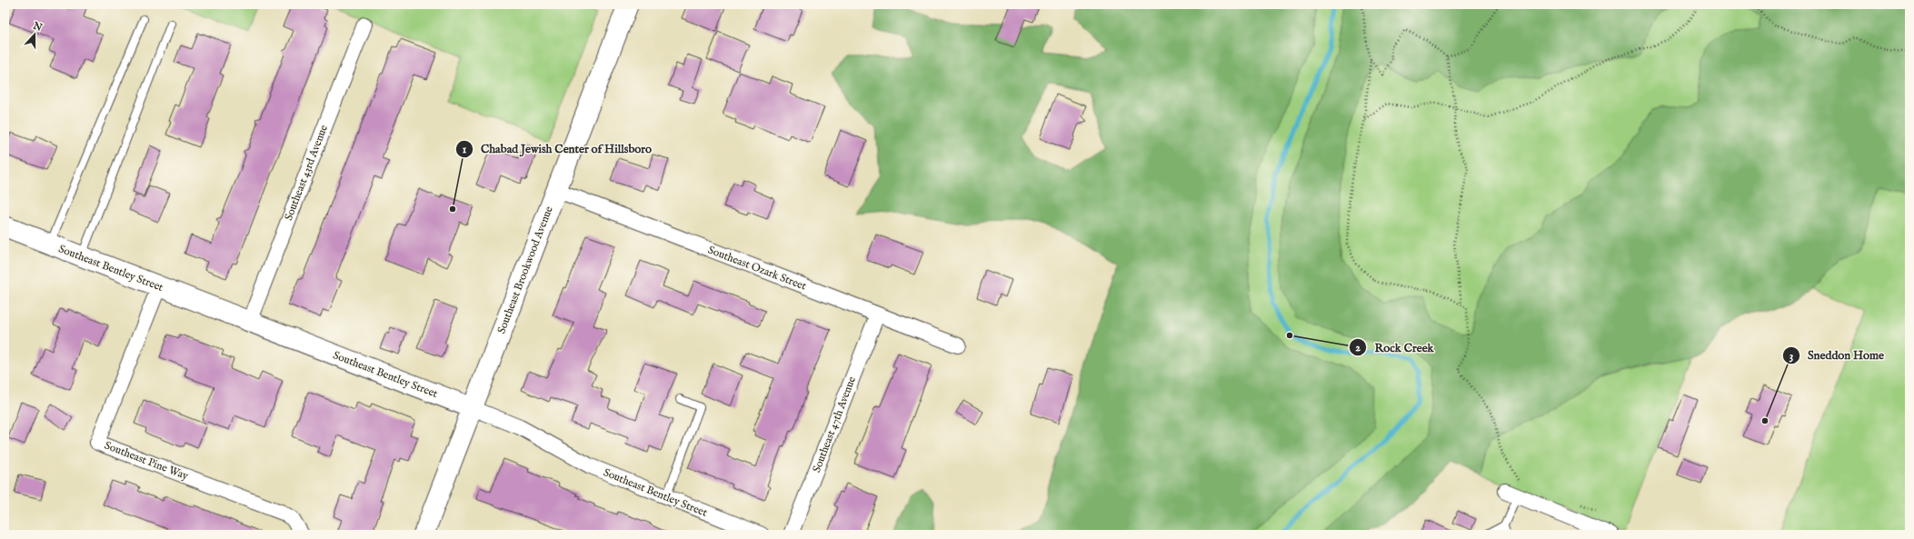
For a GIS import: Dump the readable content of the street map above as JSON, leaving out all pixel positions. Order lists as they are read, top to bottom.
{
  "streets": {
    "main road": ["Southeast Bentley Street", "Southeast Brookwood Avenue"],
    "street": [
      "Southeast 43rd Avenue",
      "Southeast Ozark Street",
      "Southeast 47th Avenue",
      "Southeast Pine Way"
    ]
  },
  "crossings": [
    ["Southeast 43rd Avenue", "Southeast Bentley Street"],
    ["Southeast Bentley Street", "Southeast Brookwood Avenue"],
    ["Southeast Bentley Street", "Southeast Pine Way"],
    ["Southeast Ozark Street", "Southeast Brookwood Avenue"],
    ["Southeast Ozark Street", "Southeast 47th Avenue"]
  ],
  "places": ["Chabad Jewish Center of Hillsboro", "Rock Creek", "Sneddon Home"],
  "north": "top"
}
